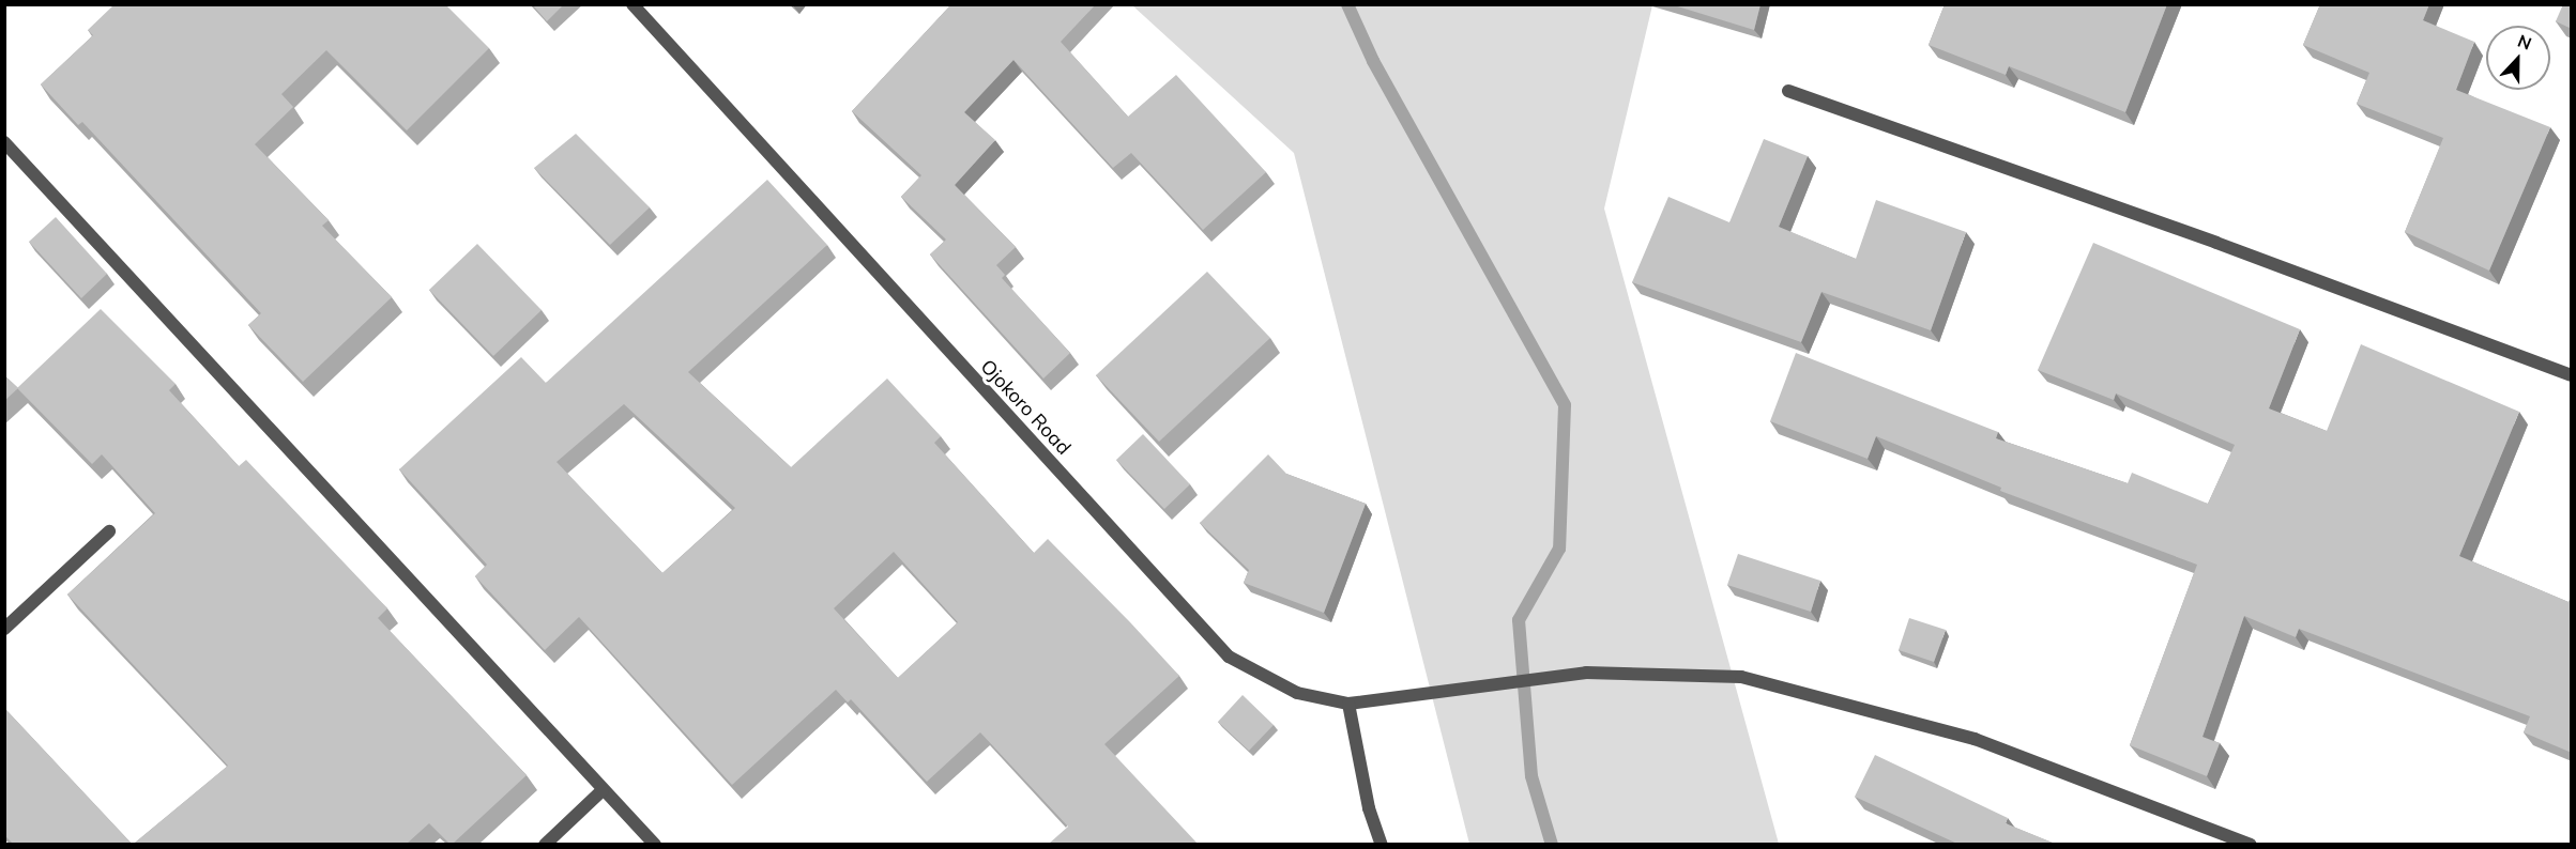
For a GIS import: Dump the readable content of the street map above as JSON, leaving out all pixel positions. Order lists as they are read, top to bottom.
{
  "streets": {
    "street": ["Ojokoro Road"]
  },
  "north": "top"
}
